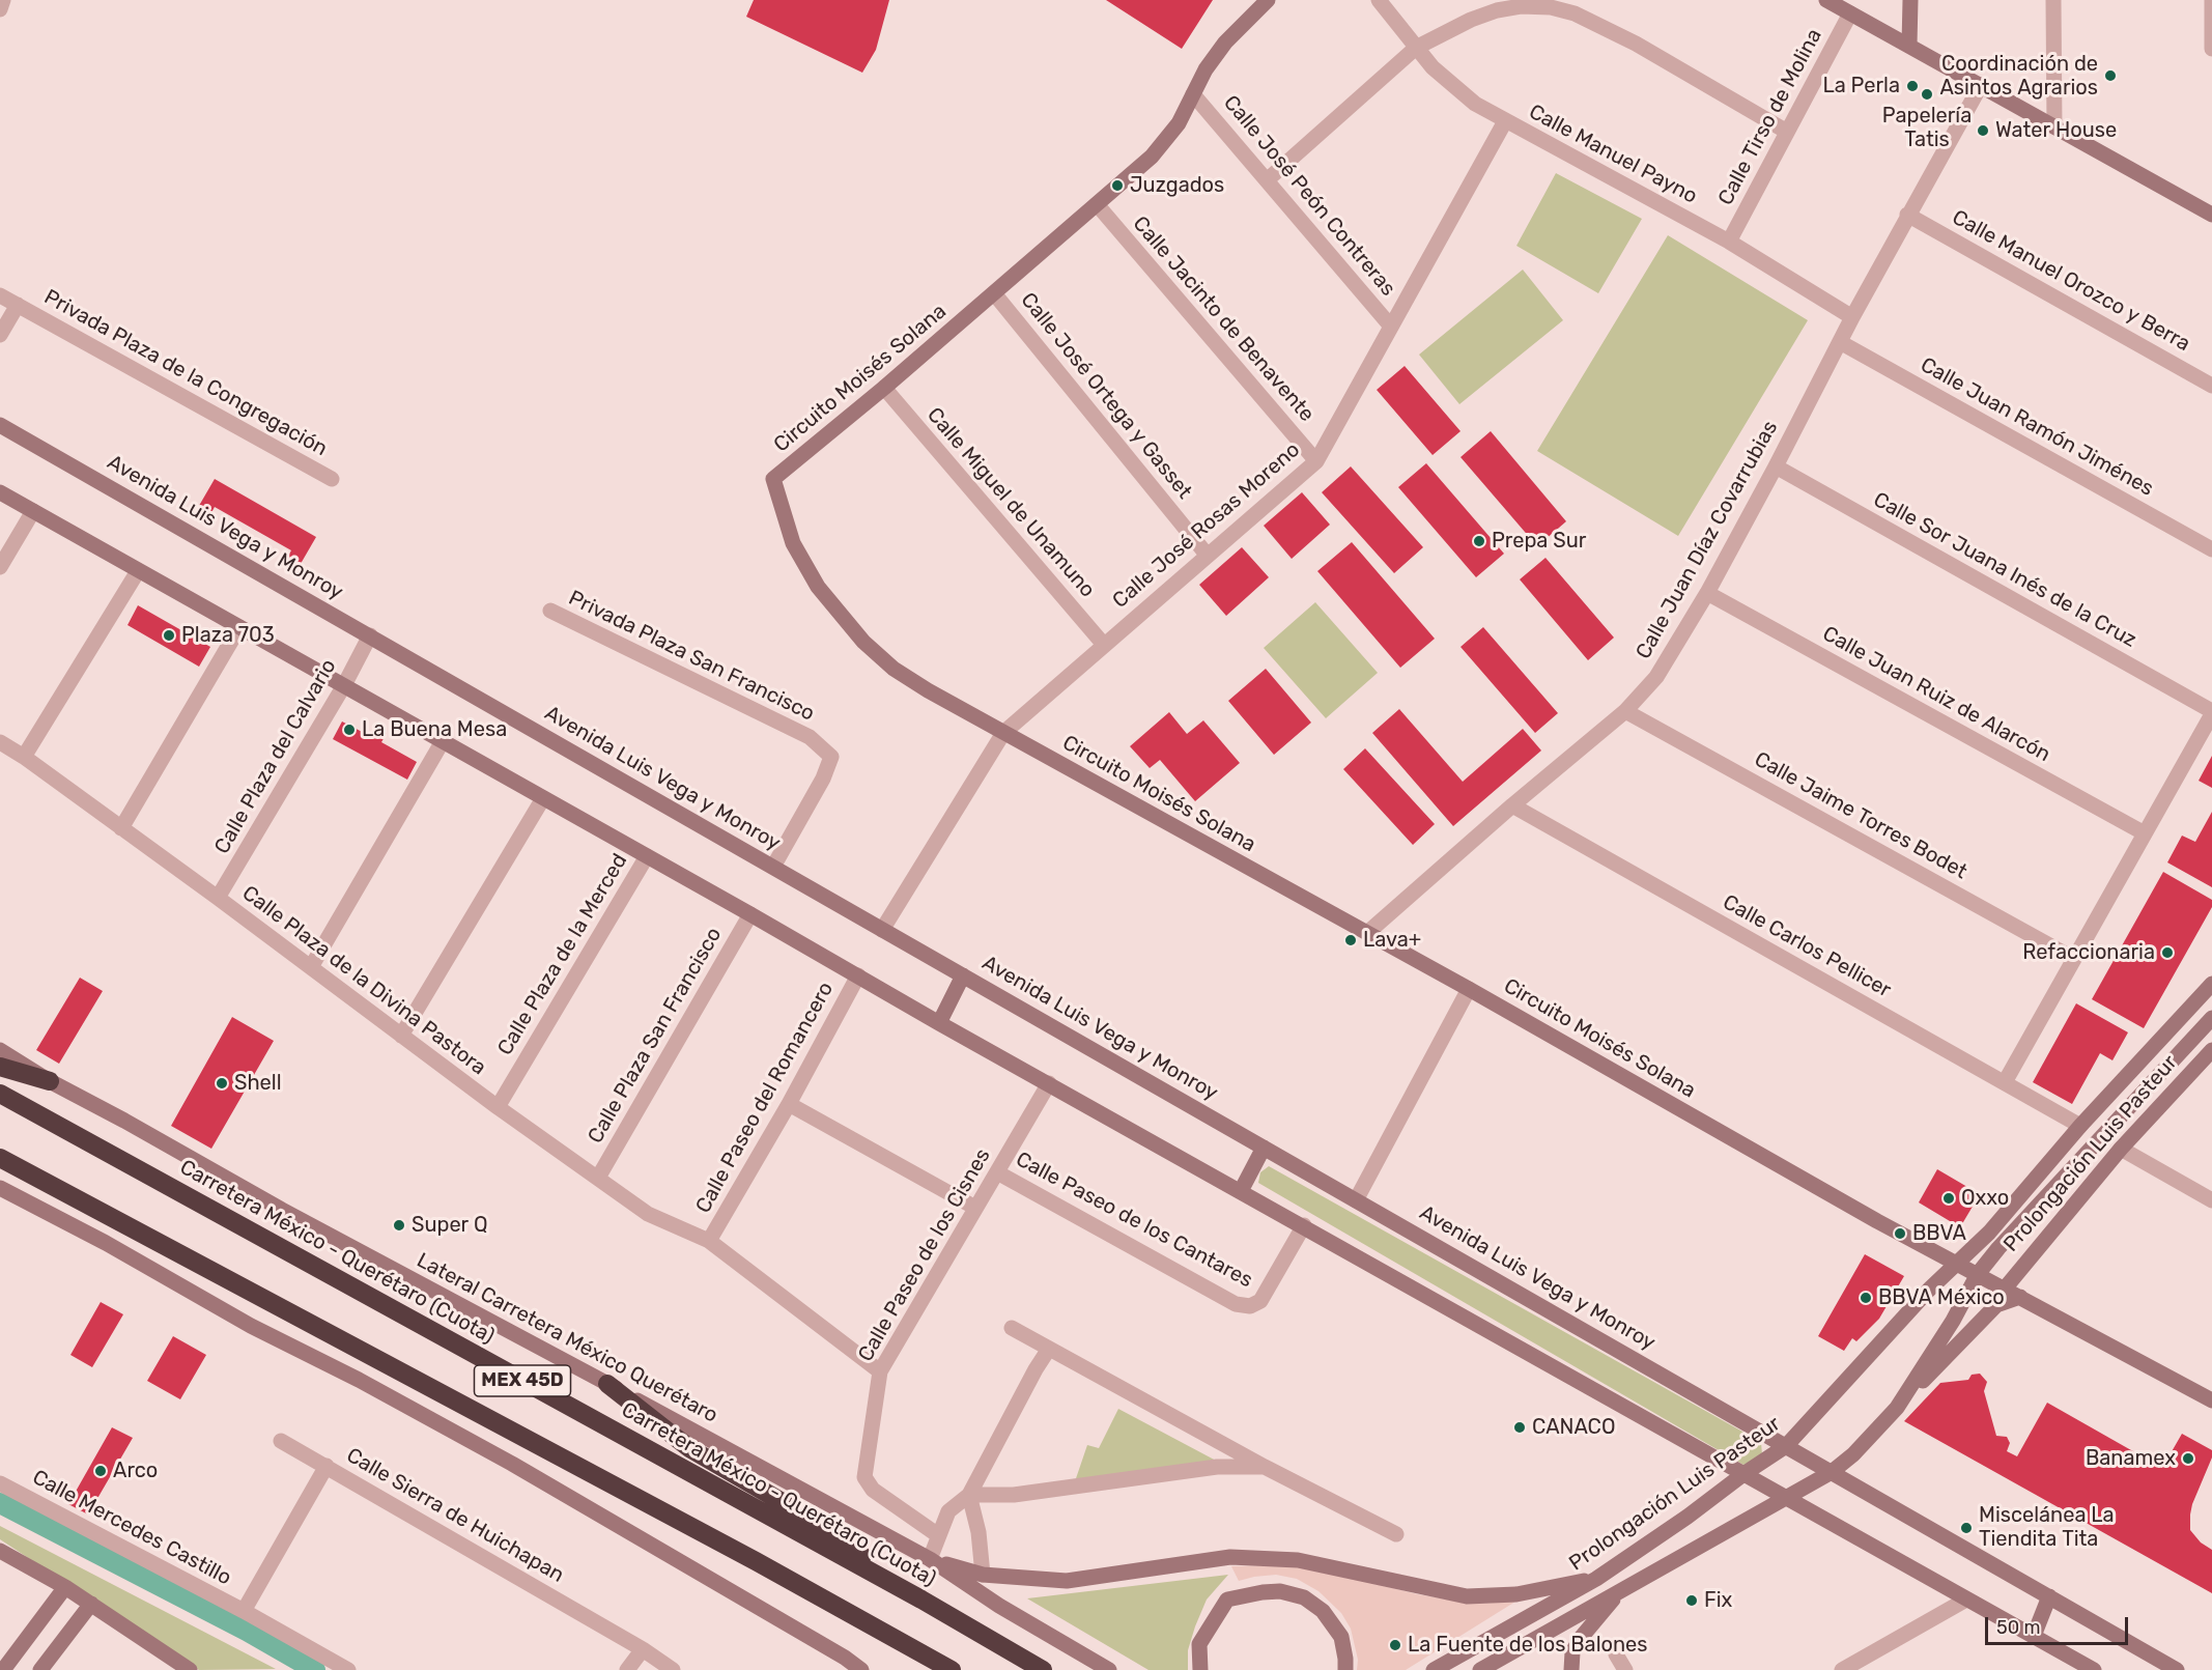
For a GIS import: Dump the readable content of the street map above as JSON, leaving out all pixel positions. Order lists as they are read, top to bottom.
{
  "streets": {
    "highway": ["Carretera México - Querétaro (Cuota)", "MEX 45D"],
    "main road": [
      "Circuito Moisés Solana",
      "Avenida Luis Vega y Monroy",
      "Prolongación Luis Pasteur",
      "Lateral Carretera México Querétaro"
    ],
    "street": [
      "Calle Tirso de Molina",
      "Calle Manuel Payno",
      "Calle José Peón Contreras",
      "Calle Manuel Orozco y Berra",
      "Calle Jacinto de Benavente",
      "Privada Plaza de la Congregación",
      "Calle José Ortega y Gasset",
      "Calle Juan Ramón Jiménes",
      "Calle Miguel de Unamuno",
      "Calle José Rosas Moreno",
      "Calle Juan Díaz Covarrubias",
      "Calle Sor Juana Inés de la Cruz",
      "Privada Plaza San Francisco",
      "Calle Juan Ruiz de Alarcón",
      "Calle Plaza del Calvario",
      "Calle Jaime Torres Bodet",
      "Calle Carlos Pellicer",
      "Calle Plaza de la Merced",
      "Calle Plaza de la Divina Pastora",
      "Calle Plaza San Francisco",
      "Calle Paseo del Romancero",
      "Calle Paseo de los Cantares",
      "Calle Paseo de los Cisnes",
      "Calle Sierra de Huichapan",
      "Calle Mercedes Castillo"
    ]
  },
  "crossings": [
    ["Calle Tirso de Molina", "Calle Manuel Payno"],
    ["Calle Manuel Payno", "Calle José Rosas Moreno"],
    ["Calle Manuel Payno", "Calle Juan Díaz Covarrubias"],
    ["Calle José Peón Contreras", "Circuito Moisés Solana"],
    ["Calle José Peón Contreras", "Calle José Rosas Moreno"],
    ["Calle Manuel Orozco y Berra", "Calle Juan Díaz Covarrubias"],
    ["Calle Jacinto de Benavente", "Circuito Moisés Solana"],
    ["Calle Jacinto de Benavente", "Calle José Rosas Moreno"],
    ["Circuito Moisés Solana", "Calle José Ortega y Gasset"],
    ["Circuito Moisés Solana", "Calle Miguel de Unamuno"],
    ["Circuito Moisés Solana", "Calle José Rosas Moreno"],
    ["Circuito Moisés Solana", "Calle Juan Díaz Covarrubias"],
    ["Circuito Moisés Solana", "Prolongación Luis Pasteur"],
    ["Calle José Ortega y Gasset", "Calle José Rosas Moreno"],
    ["Calle Juan Ramón Jiménes", "Calle Juan Díaz Covarrubias"],
    ["Calle Miguel de Unamuno", "Calle José Rosas Moreno"],
    ["Calle José Rosas Moreno", "Avenida Luis Vega y Monroy"],
    ["Avenida Luis Vega y Monroy", "Privada Plaza San Francisco"],
    ["Avenida Luis Vega y Monroy", "Calle Plaza del Calvario"],
    ["Avenida Luis Vega y Monroy", "Prolongación Luis Pasteur"],
    ["Calle Juan Díaz Covarrubias", "Calle Sor Juana Inés de la Cruz"],
    ["Calle Juan Díaz Covarrubias", "Calle Juan Ruiz de Alarcón"],
    ["Calle Juan Díaz Covarrubias", "Calle Jaime Torres Bodet"],
    ["Calle Juan Díaz Covarrubias", "Calle Carlos Pellicer"],
    ["Calle Plaza del Calvario", "Calle Plaza de la Divina Pastora"],
    ["Calle Carlos Pellicer", "Prolongación Luis Pasteur"],
    ["Calle Plaza de la Merced", "Calle Plaza de la Divina Pastora"],
    ["Calle Plaza de la Divina Pastora", "Calle Plaza San Francisco"],
    ["Calle Plaza de la Divina Pastora", "Calle Paseo del Romancero"],
    ["Calle Plaza de la Divina Pastora", "Calle Paseo de los Cisnes"],
    ["Calle Paseo de los Cantares", "Calle Paseo de los Cisnes"],
    ["Calle Sierra de Huichapan", "Calle Mercedes Castillo"]
  ],
  "places": [
    "Coordinación de Asintos Agrarios",
    "La Perla",
    "Papelería Tatis",
    "Water House",
    "Juzgados",
    "Prepa Sur",
    "Plaza 703",
    "La Buena Mesa",
    "Lava+",
    "Refaccionaria",
    "Shell",
    "Oxxo",
    "Super Q",
    "BBVA",
    "BBVA México",
    "CANACO",
    "Banamex",
    "Arco",
    "Miscelánea La Tiendita Tita",
    "Fix",
    "La Fuente de los Balones"
  ],
  "scale_bar": "50 m"
}
